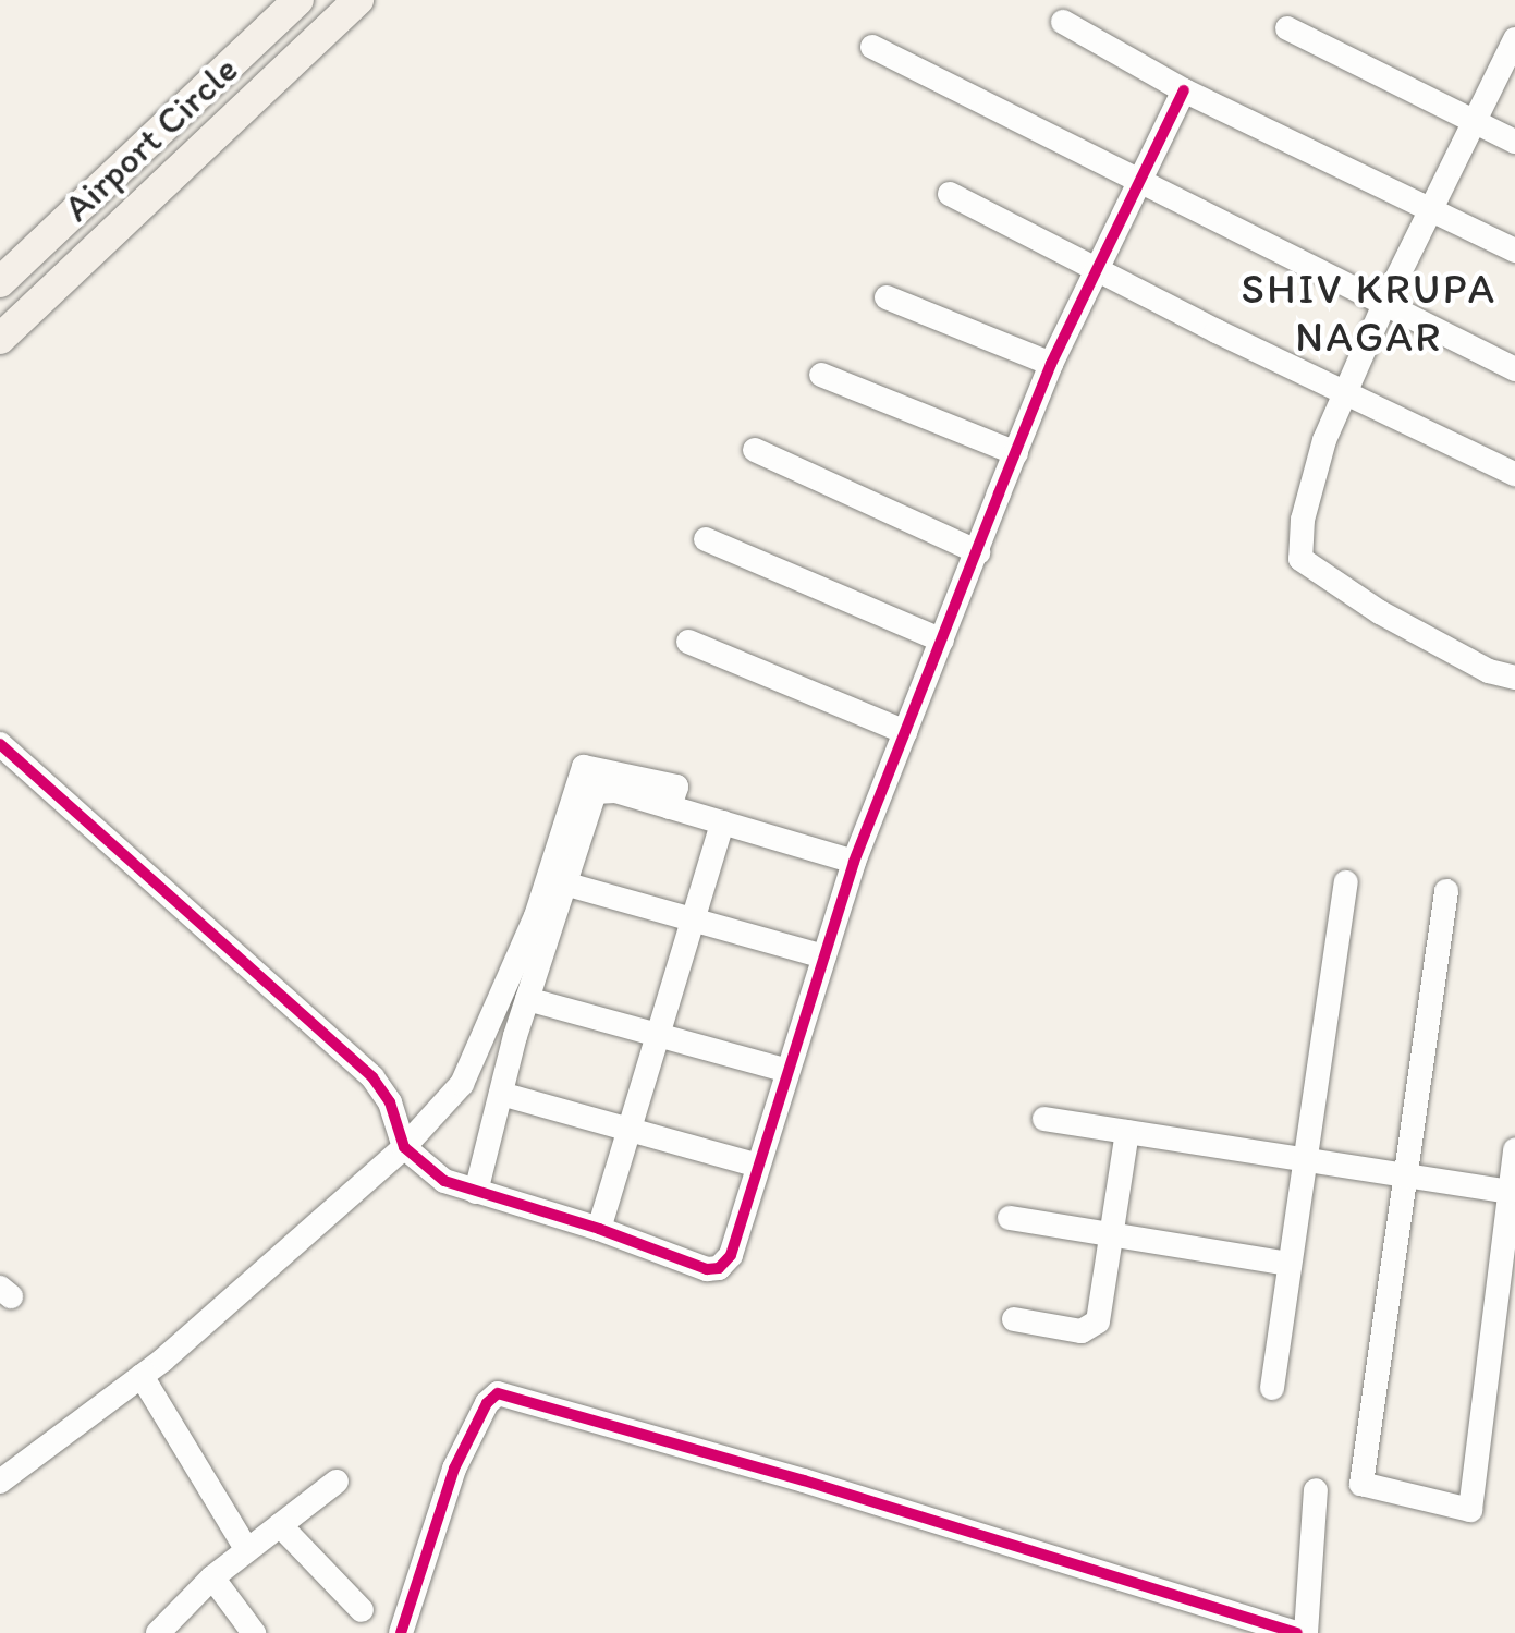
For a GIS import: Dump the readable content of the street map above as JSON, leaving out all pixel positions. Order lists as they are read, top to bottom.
{
  "streets": {
    "main road": ["Airport Circle"]
  },
  "districts": ["SHIV KRUPA NAGAR"]
}
